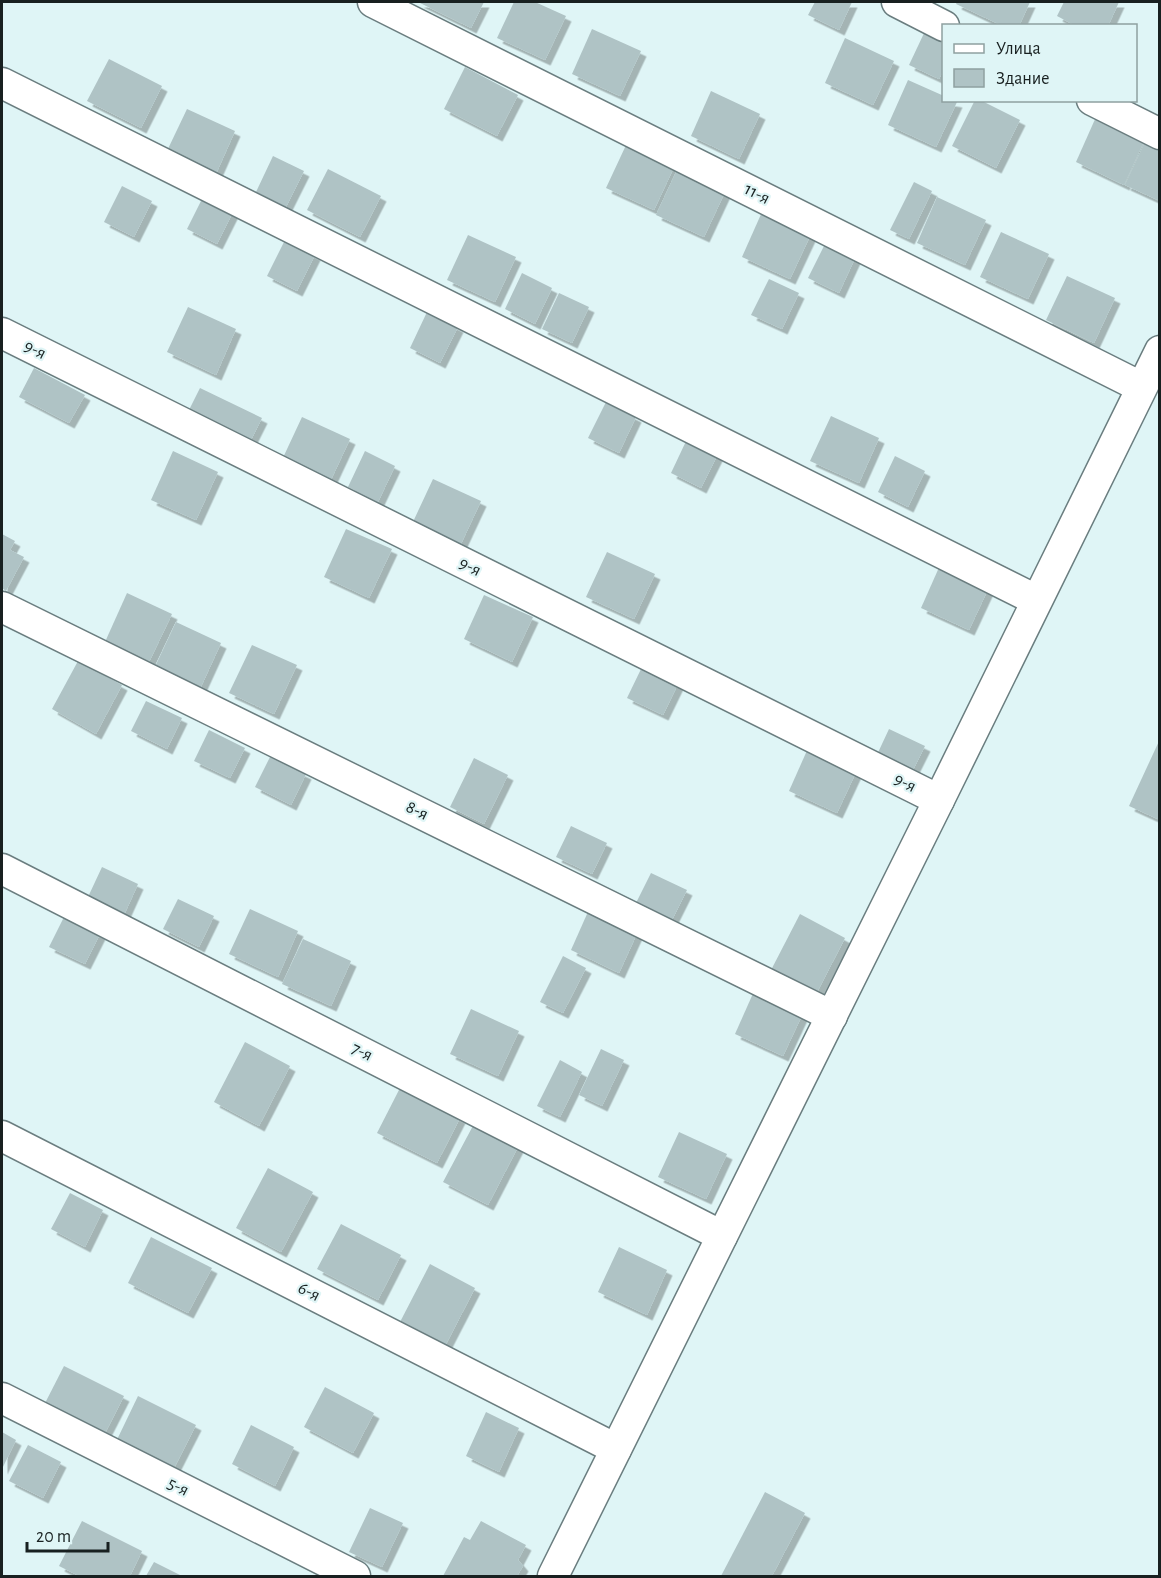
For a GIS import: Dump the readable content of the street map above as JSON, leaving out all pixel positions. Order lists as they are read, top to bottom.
{
  "streets": {
    "street": [
      "11-я",
      "9-я",
      "8-я",
      "7-я",
      "6-я",
      "5-я"
    ]
  },
  "legend": ["Улица", "Здание"],
  "scale_bar": "20 m"
}
